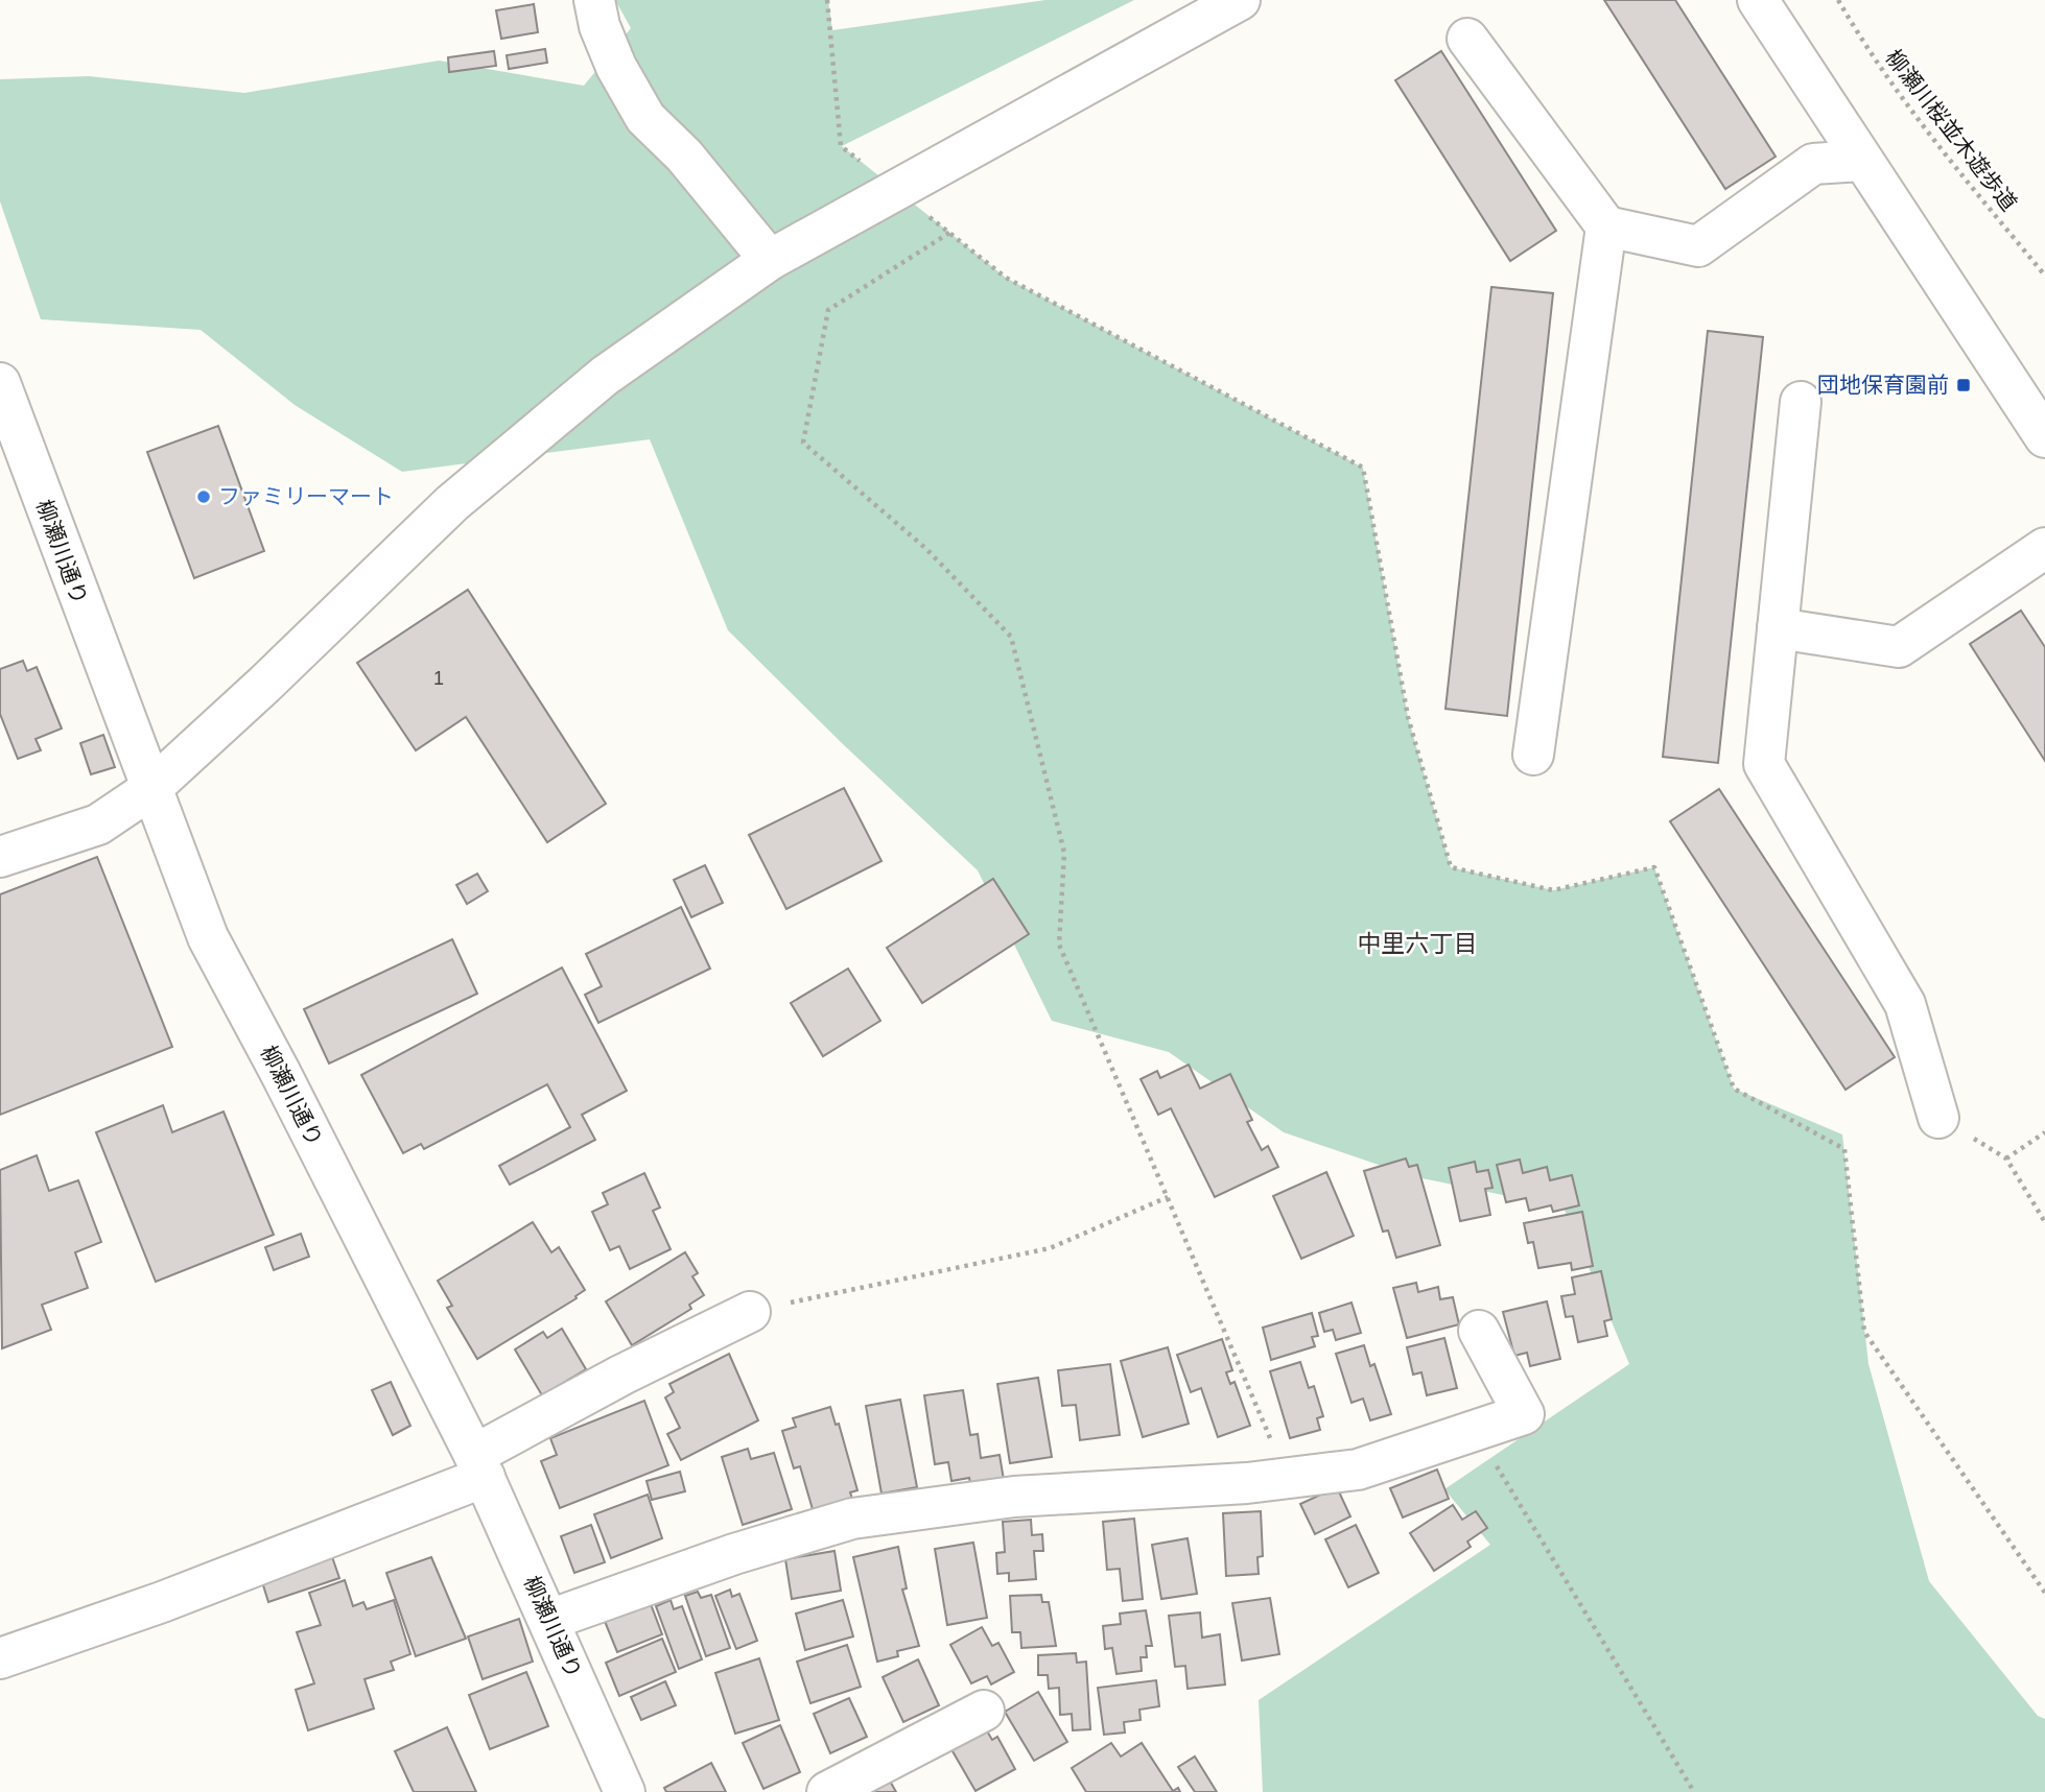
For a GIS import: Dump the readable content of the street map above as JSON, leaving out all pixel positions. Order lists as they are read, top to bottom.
{
  "streets": {
    "street": ["柳瀬川通り"],
    "path": ["柳瀬川桜並木遊歩道"]
  },
  "districts": ["中里六丁目"],
  "places": {
    "transit": ["団地保育園前"],
    "other": ["ファミリーマート"]
  },
  "house_numbers": ["1"]
}
